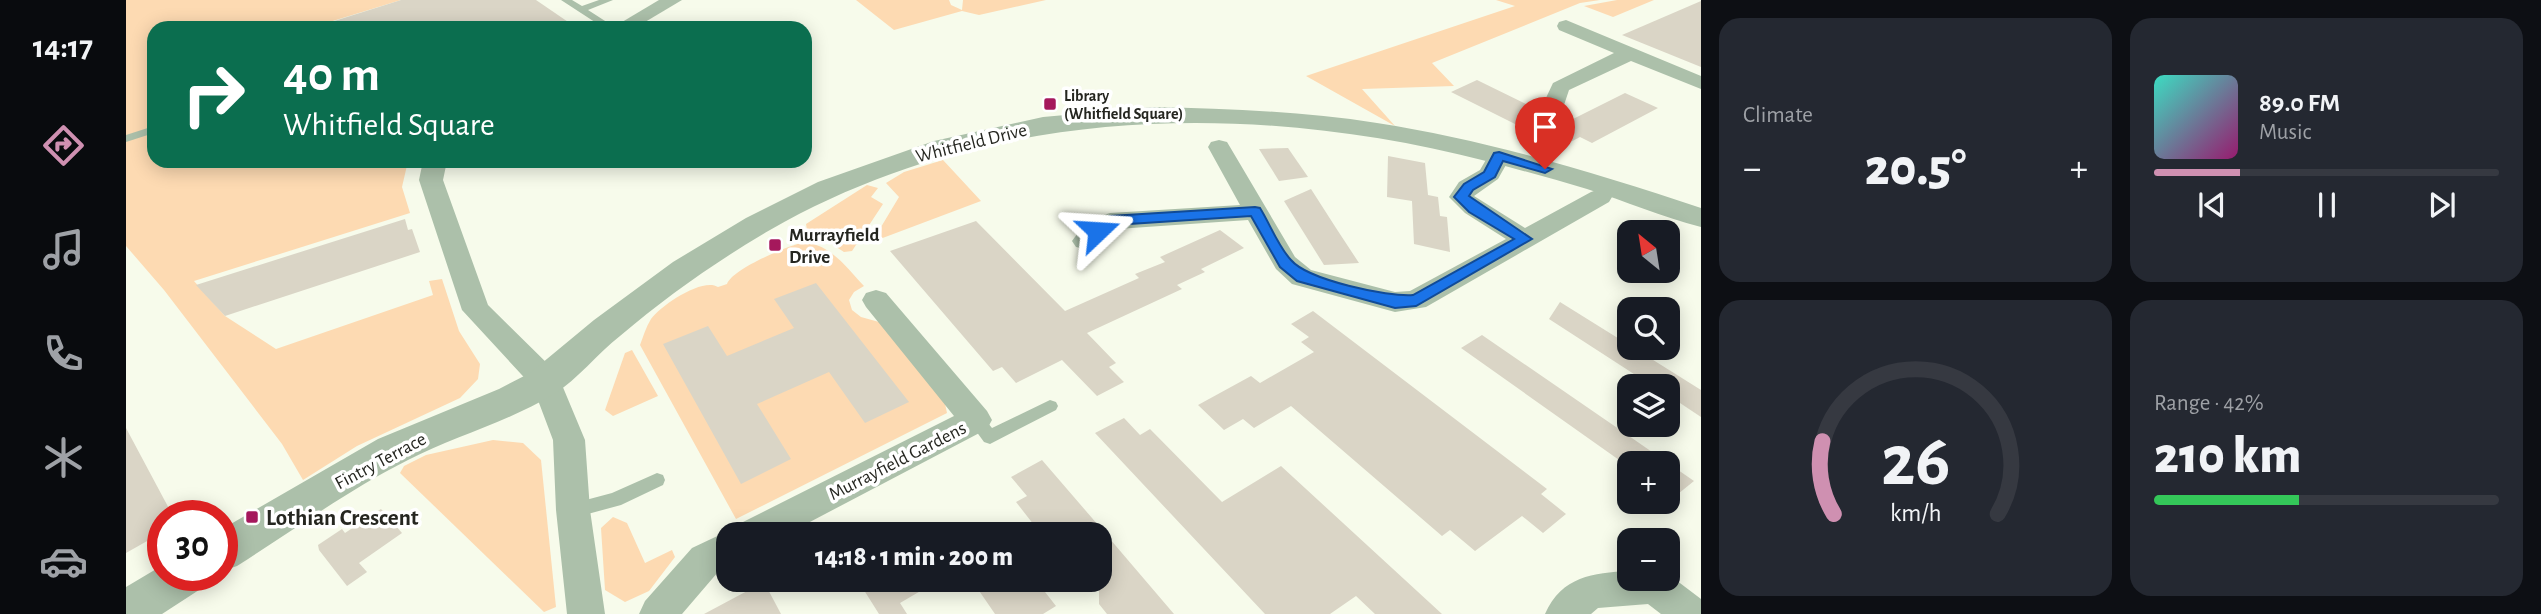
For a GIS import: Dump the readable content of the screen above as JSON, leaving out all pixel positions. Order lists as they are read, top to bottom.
{
  "streets": {
    "street": ["Whitfield Drive", "Fintry Terrace", "Murrayfield Gardens"]
  },
  "crossings": [
    ["Whitfield Drive", "Fintry Terrace"]
  ],
  "places": {
    "transit": ["Library (Whitfield Square)", "Murrayfield Drive", "Lothian Crescent"]
  },
  "north": "top left",
  "page": {
    "tabs": "14:17",
    "tile": [
      "Climate",
      ["Range · 42%", "210 km"]
    ],
    "turn": ["40 m", "Whitfield Square"],
    "song": ["89.0 FM", "Music"],
    "heat": ["−", "20.5°", "+"],
    "map_buttons": ["+", "−"],
    "limit": "30",
    "trip": "14:18 · 1 min · 200 m",
    "gauge": ["26", "km/h"]
  }
}
